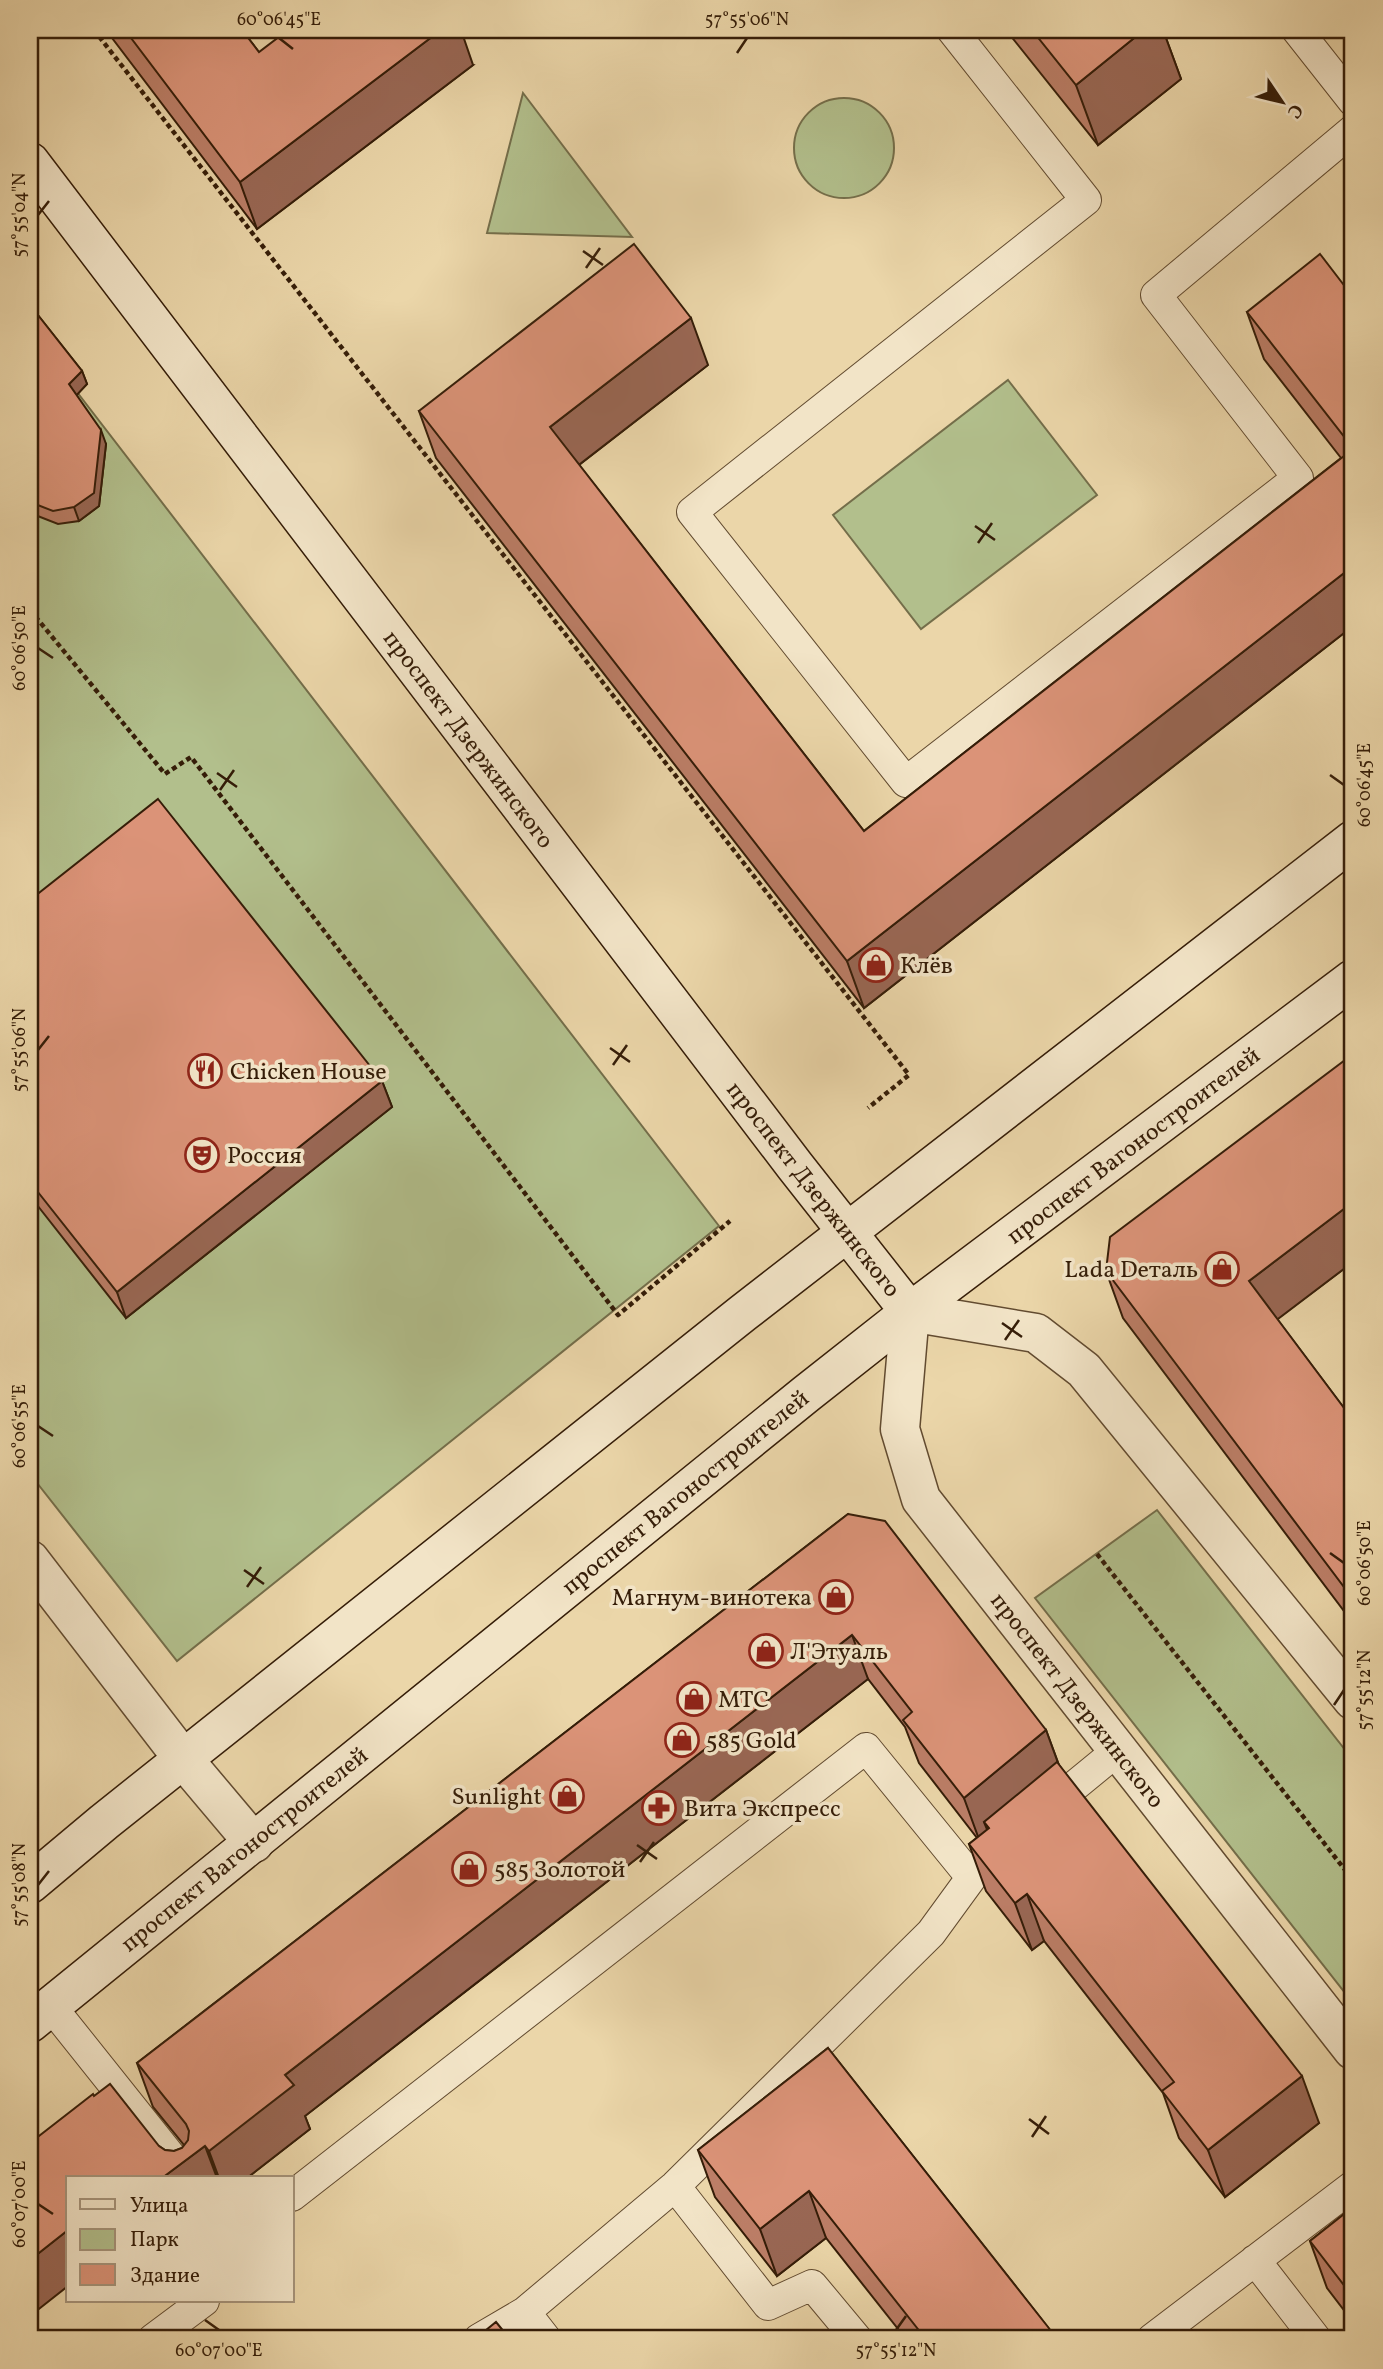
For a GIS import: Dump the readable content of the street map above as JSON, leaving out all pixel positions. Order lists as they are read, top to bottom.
{
  "streets": {
    "main road": ["проспект Дзержинского", "проспект Вагоностроителей"]
  },
  "crossings": [
    ["проспект Дзержинского", "проспект Вагоностроителей"]
  ],
  "places": {
    "shop": [
      "Клёв",
      "Lada Dеталь",
      "Магнум-винотека",
      "Л'Этуаль",
      "МТС",
      "585 Gold",
      "Sunlight",
      "585 Золотой"
    ],
    "restaurant": ["Chicken House"],
    "theatre": ["Россия"],
    "pharmacy": ["Вита Экспресс"]
  },
  "legend": ["Улица", "Парк", "Здание"],
  "north": "bottom right",
  "coordinates": [
    "60°06'45\"E",
    "57°55'06\"N",
    "57°55'04\"N",
    "60°06'50\"E",
    "60°06'55\"E",
    "57°55'12\"N",
    "57°55'08\"N",
    "60°07'00\"E"
  ]
}
